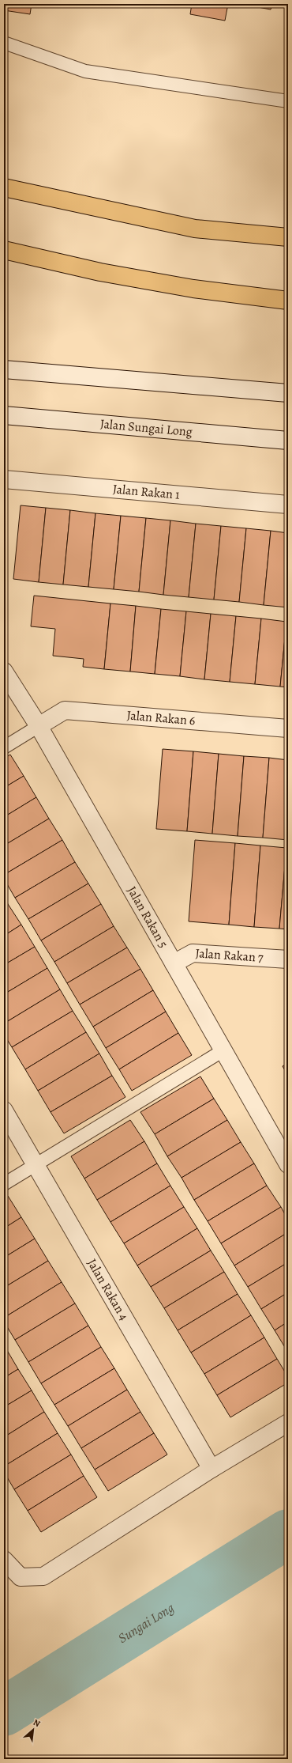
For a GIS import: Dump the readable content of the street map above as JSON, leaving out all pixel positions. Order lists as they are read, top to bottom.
{
  "streets": {
    "street": [
      "Jalan Sungai Long",
      "Jalan Rakan 1",
      "Jalan Rakan 6",
      "Jalan Rakan 5",
      "Jalan Rakan 7",
      "Jalan Rakan 4"
    ]
  },
  "crossings": [
    ["Jalan Rakan 6", "Jalan Rakan 5"],
    ["Jalan Rakan 5", "Jalan Rakan 7"]
  ],
  "water": ["Sungai Long"],
  "north": "top right"
}
